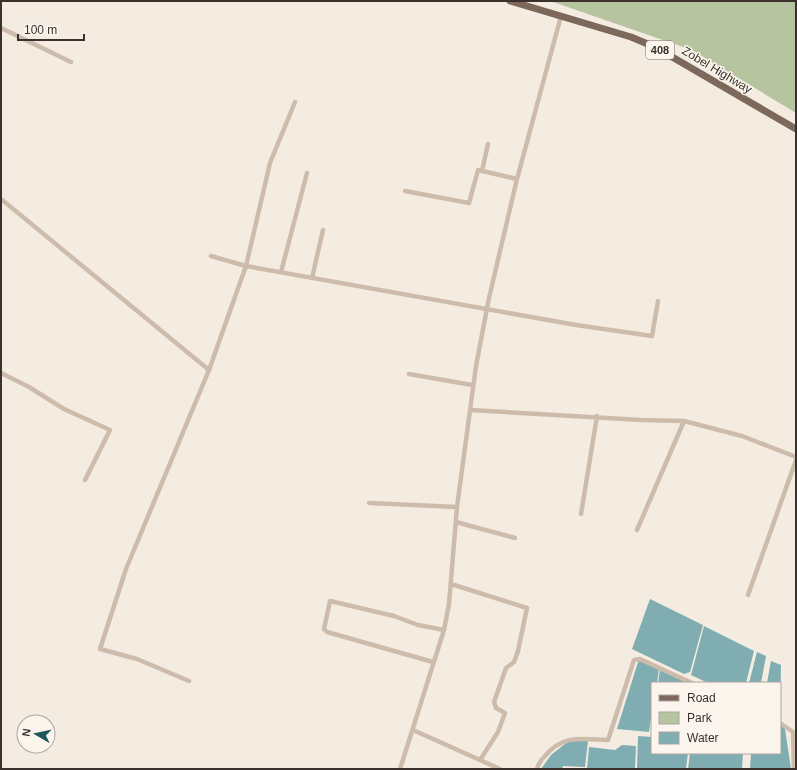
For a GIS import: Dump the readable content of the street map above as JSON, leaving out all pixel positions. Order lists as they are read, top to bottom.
{
  "streets": {
    "main road": ["408", "Zobel Highway"]
  },
  "legend": ["Road", "Park", "Water"],
  "scale_bar": "100 m",
  "north": "left"
}
